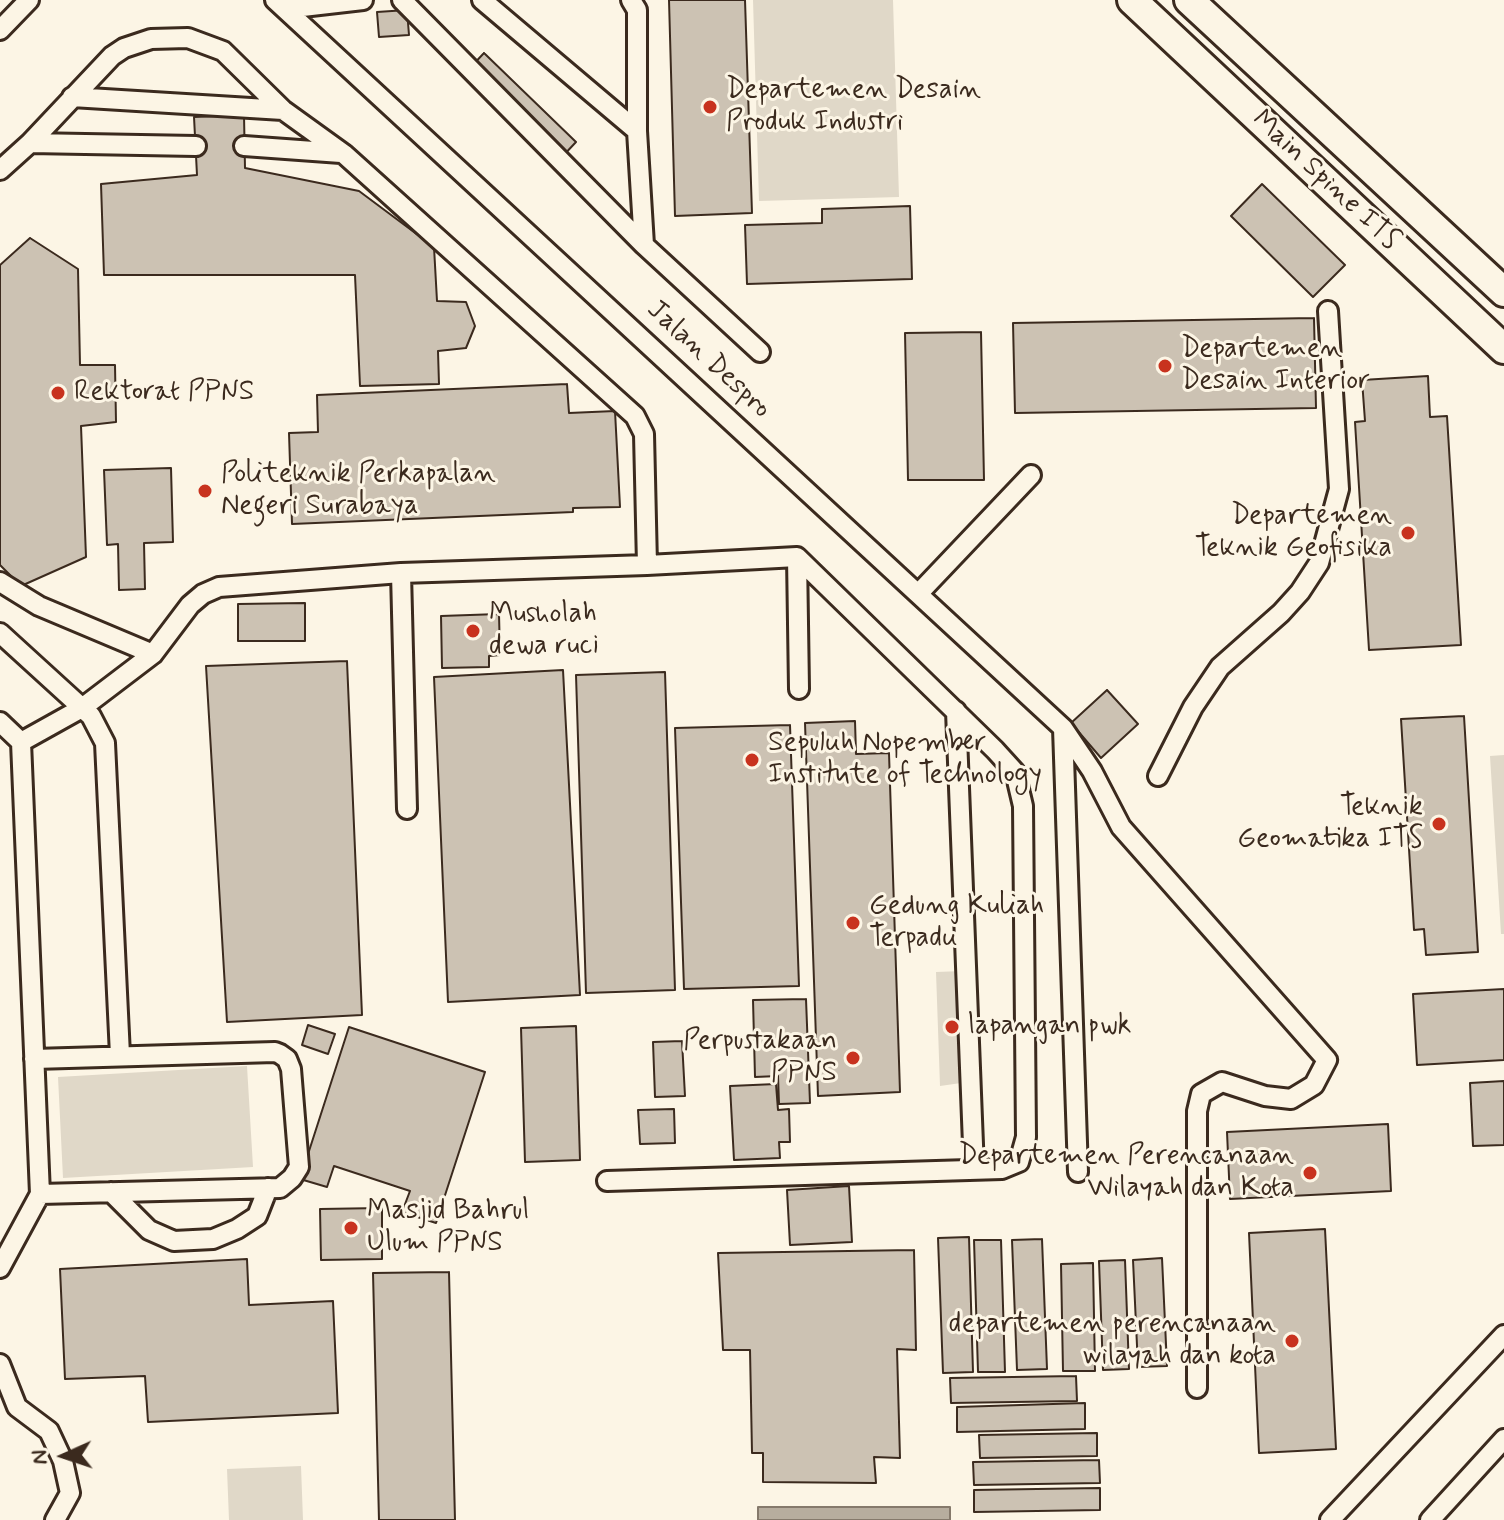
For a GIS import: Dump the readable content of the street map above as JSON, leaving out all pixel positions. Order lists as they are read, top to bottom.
{
  "streets": {
    "street": ["Main Spine ITS"],
    "lane": ["Jalan Despro"]
  },
  "places": [
    "Departemen Desain Produk Industri",
    "Departemen Desain Interior",
    "Rektorat PPNS",
    "Politeknik Perkapalan Negeri Surabaya",
    "Departemen Teknik Geofisika",
    "Musholah dewa ruci",
    "Sepuluh Nopember Institute of Technology",
    "Teknik Geomatika ITS",
    "Gedung Kuliah Terpadu",
    "lapangan pwk",
    "Perpustakaan PPNS",
    "Departemen Perencanaan Wilayah dan Kota",
    "Masjid Bahrul Ulum PPNS",
    "departemen perencanaan wilayah dan kota"
  ],
  "north": "left"
}
